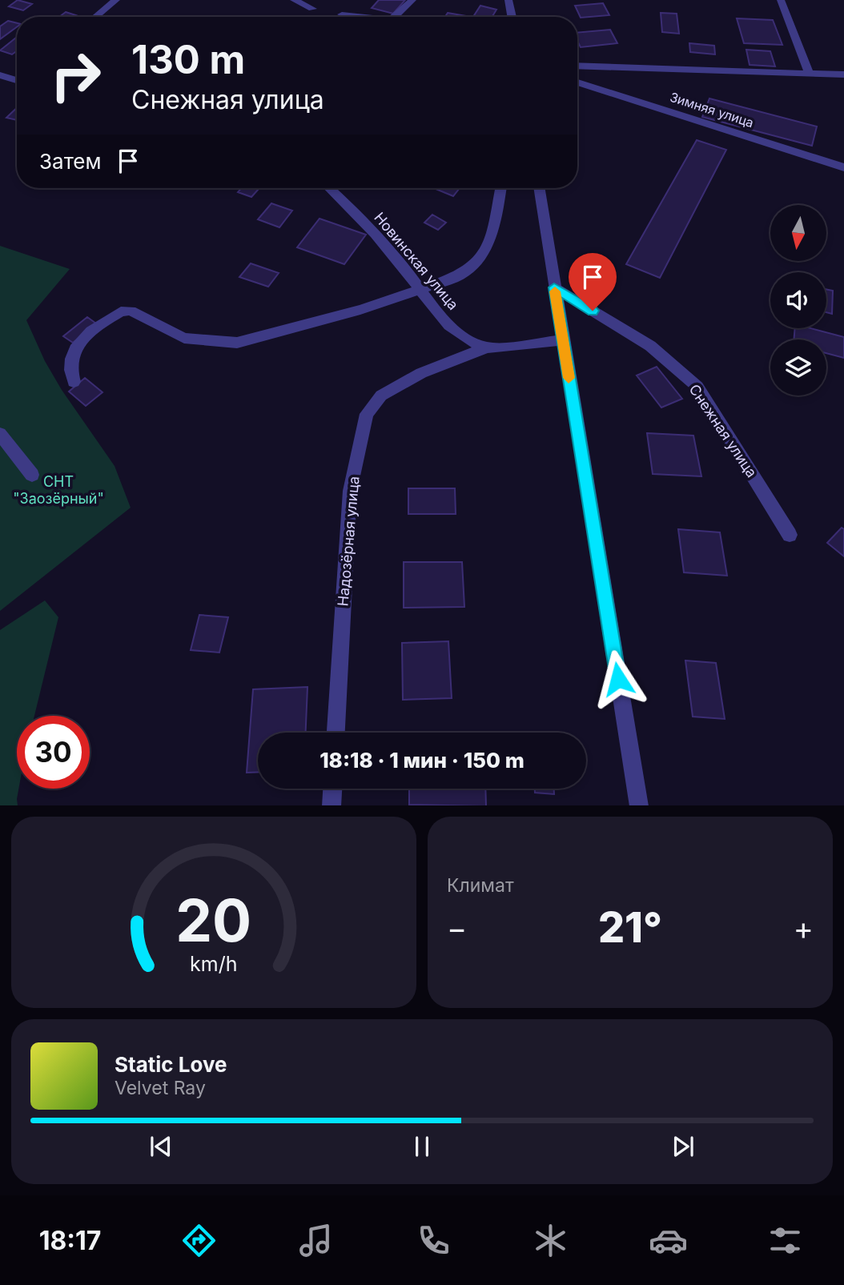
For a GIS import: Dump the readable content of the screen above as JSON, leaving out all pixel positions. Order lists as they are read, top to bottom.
{
  "streets": {
    "street": [
      "Зимняя улица",
      "Новинская улица",
      "Снежная улица",
      "Надозёрная улица"
    ]
  },
  "crossings": [
    ["Новинская улица", "Надозёрная улица"]
  ],
  "parks": ["СНТ \"Заозёрный\""],
  "north": "bottom",
  "page": {
    "turn": ["130 m", "Снежная улица"],
    "then": "Затем",
    "limit": "30",
    "trip": "18:18 · 1 мин · 150 m",
    "tile": "Климат",
    "heat": ["−", "21°", "+"],
    "song": ["Static Love", "Velvet Ray"],
    "tabs": "18:17",
    "gauge": ["20", "km/h"]
  }
}
